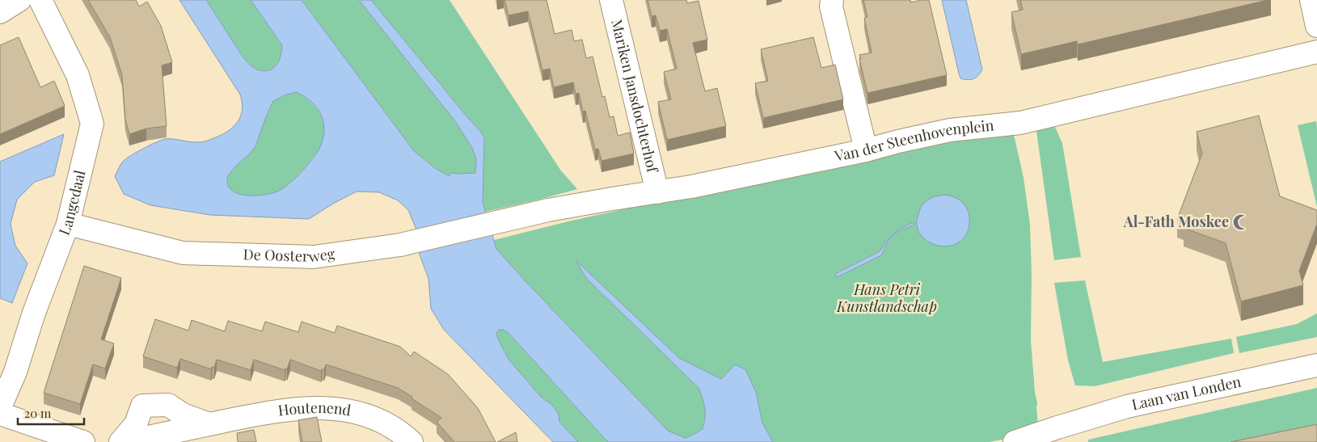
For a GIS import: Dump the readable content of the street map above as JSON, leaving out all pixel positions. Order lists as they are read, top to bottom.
{
  "streets": {
    "street": [
      "Mariken Jansdochterhof",
      "Van der Steenhovenplein",
      "Langedaal",
      "De Oosterweg",
      "Laan van Londen",
      "Houtenend"
    ]
  },
  "crossings": [
    ["Mariken Jansdochterhof", "Van der Steenhovenplein"],
    ["Van der Steenhovenplein", "De Oosterweg"],
    ["Langedaal", "De Oosterweg"]
  ],
  "parks": ["Hans Petri Kunstlandschap"],
  "places": {
    "mosque": ["Al-Fath Moskee"]
  },
  "scale_bar": "20 m"
}
